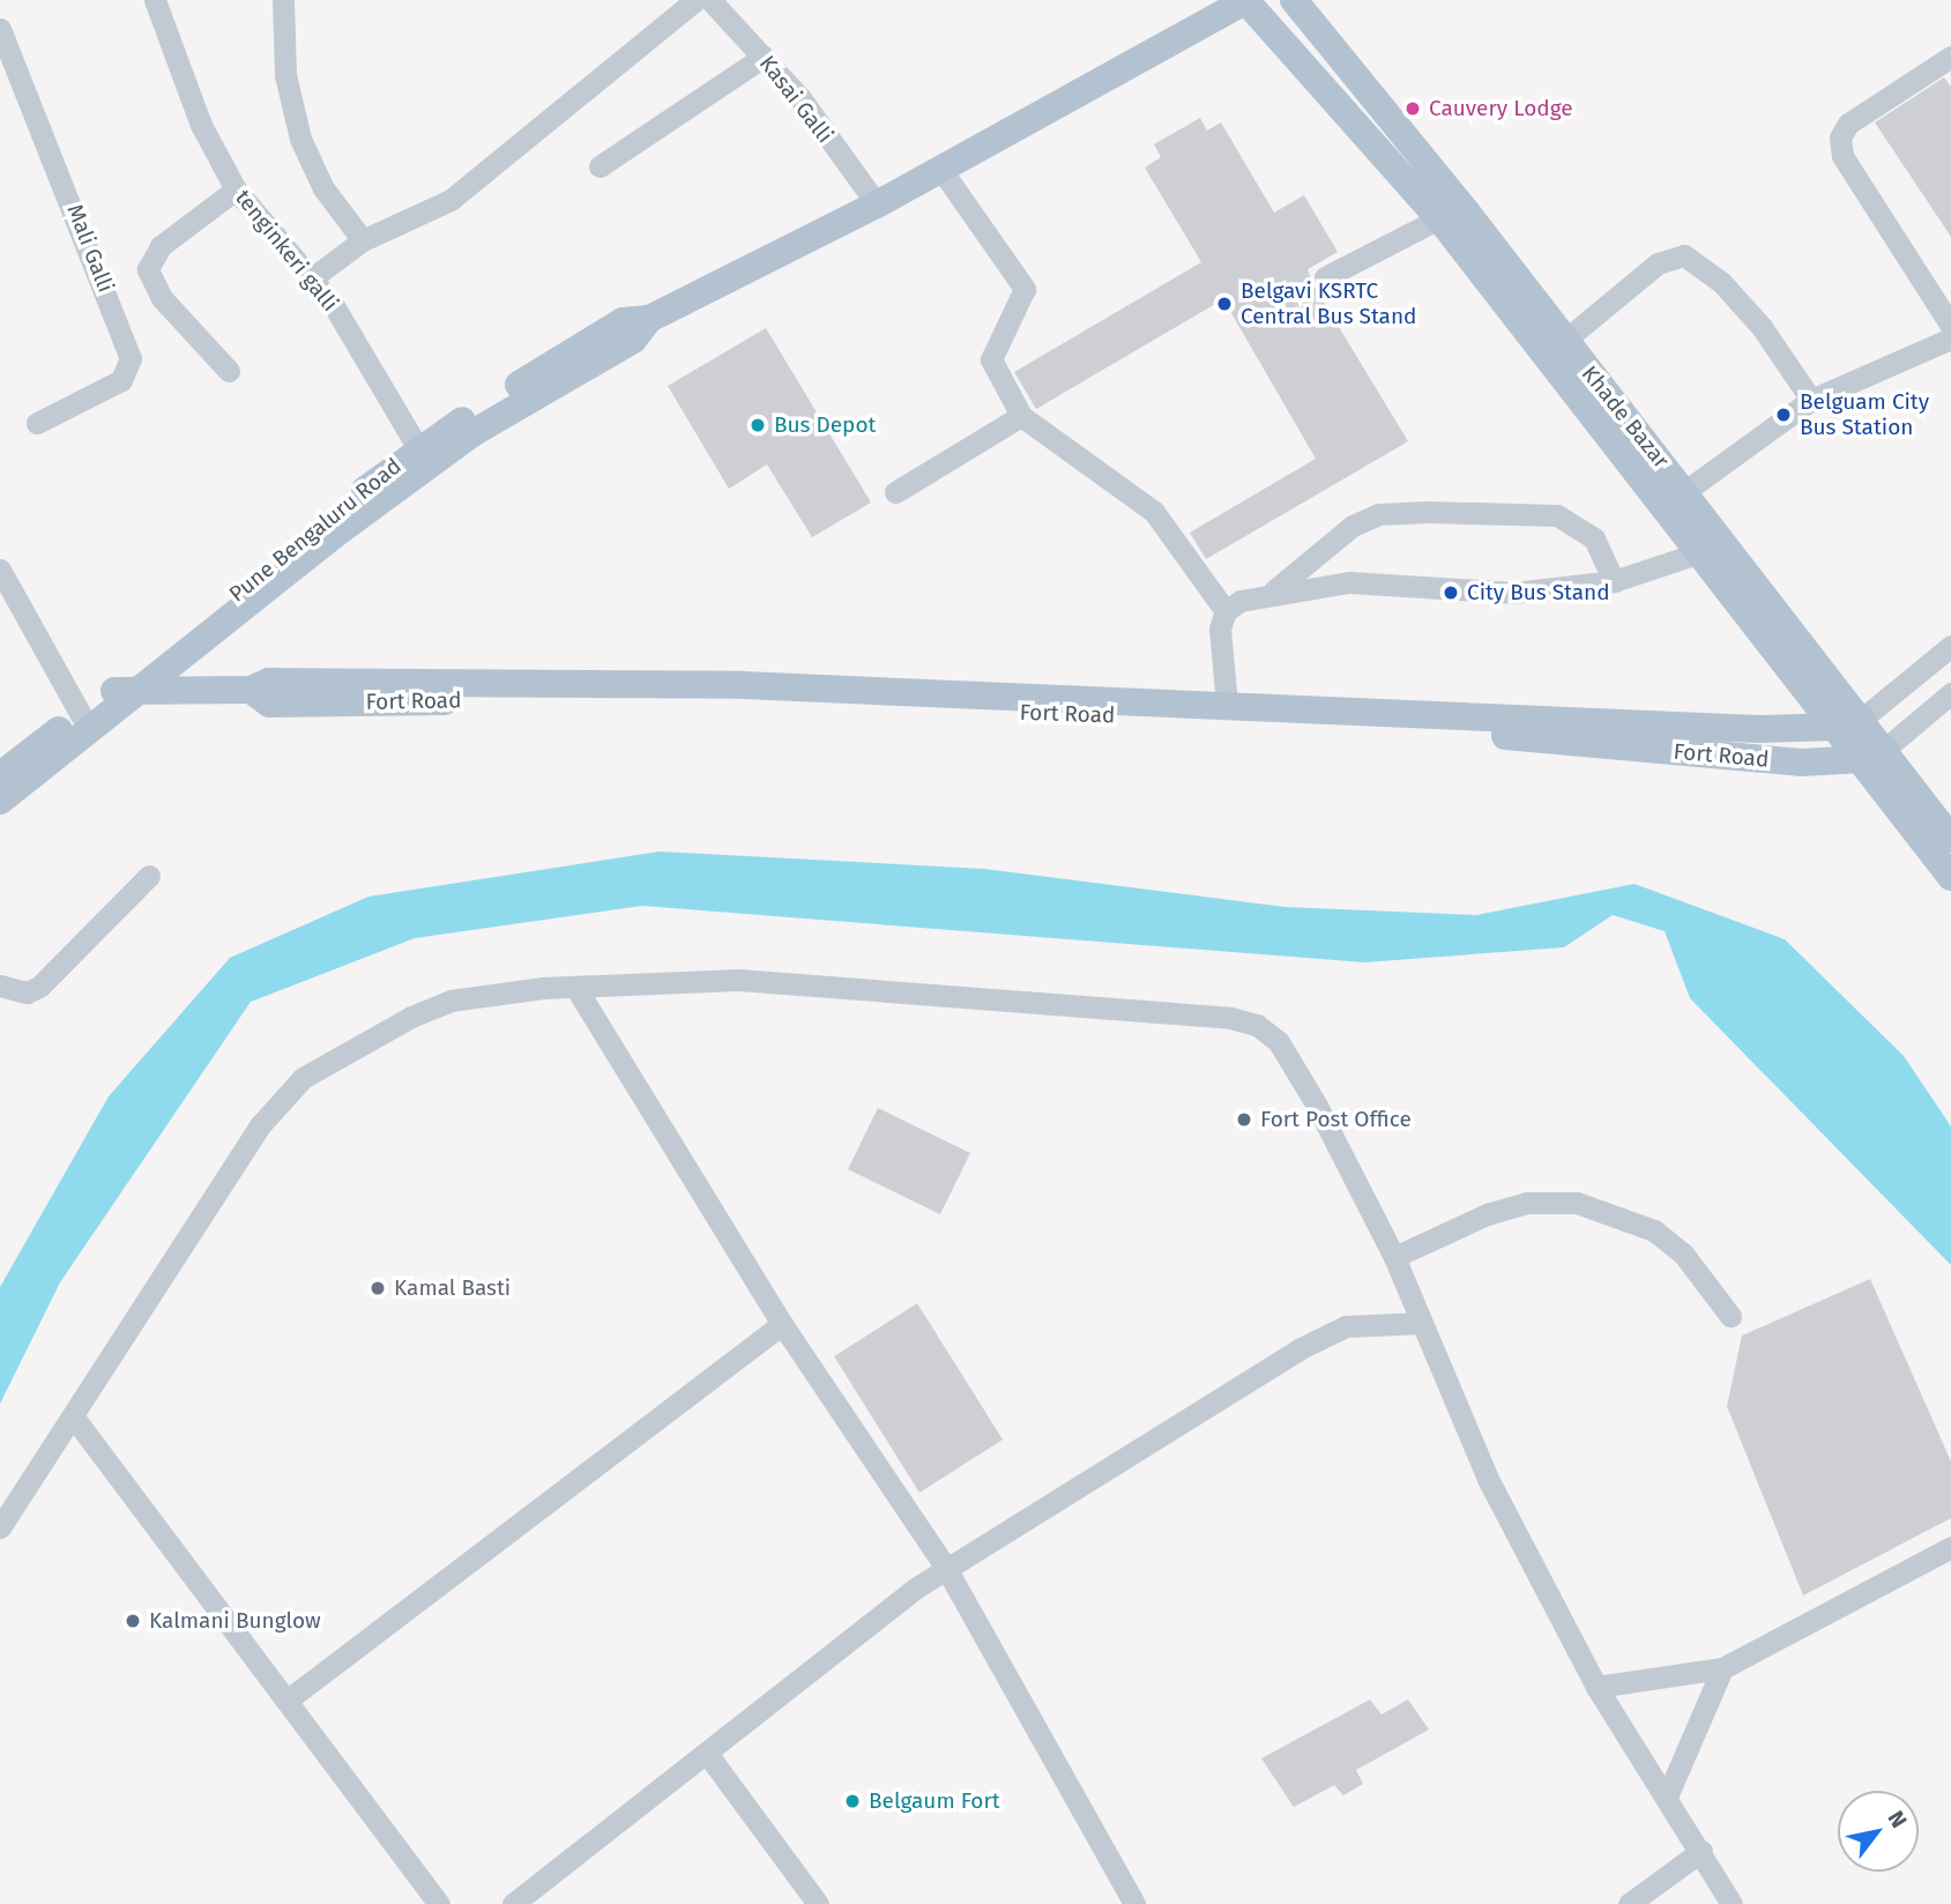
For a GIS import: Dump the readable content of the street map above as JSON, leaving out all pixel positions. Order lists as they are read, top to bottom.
{
  "streets": {
    "main road": ["Khade Bazar", "Pune Bengaluru Road", "Fort Road"],
    "street": ["Kasai Galli", "Mali Galli", "tenginkeri galli"]
  },
  "crossings": [
    ["tenginkeri galli", "Pune Bengaluru Road"],
    ["Khade Bazar", "Fort Road"],
    ["Pune Bengaluru Road", "Fort Road"]
  ],
  "places": [
    "Cauvery Lodge",
    "Belgavi KSRTC Central Bus Stand",
    "Belguam City Bus Station",
    "Bus Depot",
    "City Bus Stand",
    "Fort Post Office",
    "Kamal Basti",
    "Kalmani Bunglow",
    "Belgaum Fort"
  ],
  "north": "top right"
}
